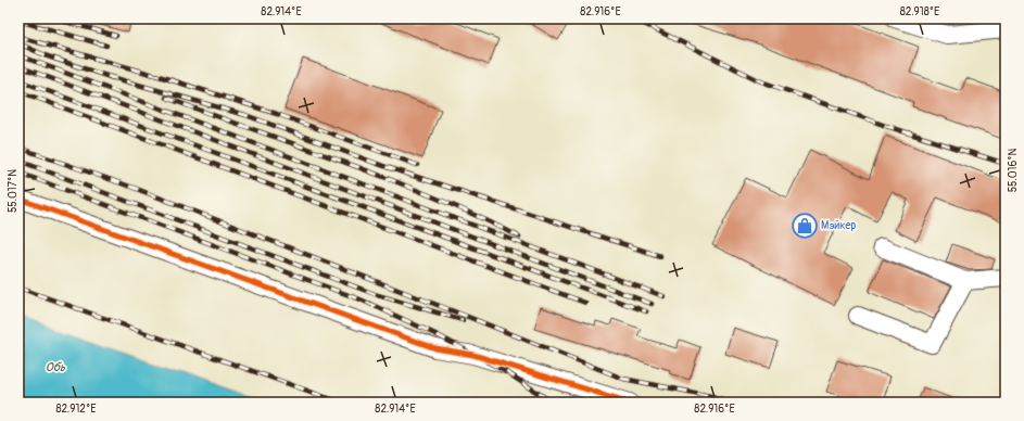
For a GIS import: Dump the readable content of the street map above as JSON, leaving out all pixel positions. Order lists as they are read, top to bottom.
{
  "water": ["Обь"],
  "places": {
    "shop": ["Мэйкер"]
  },
  "coordinates": [
    "82.914°E",
    "82.916°E",
    "82.918°E",
    "55.016°N",
    "55.017°N",
    "82.912°E"
  ]
}
